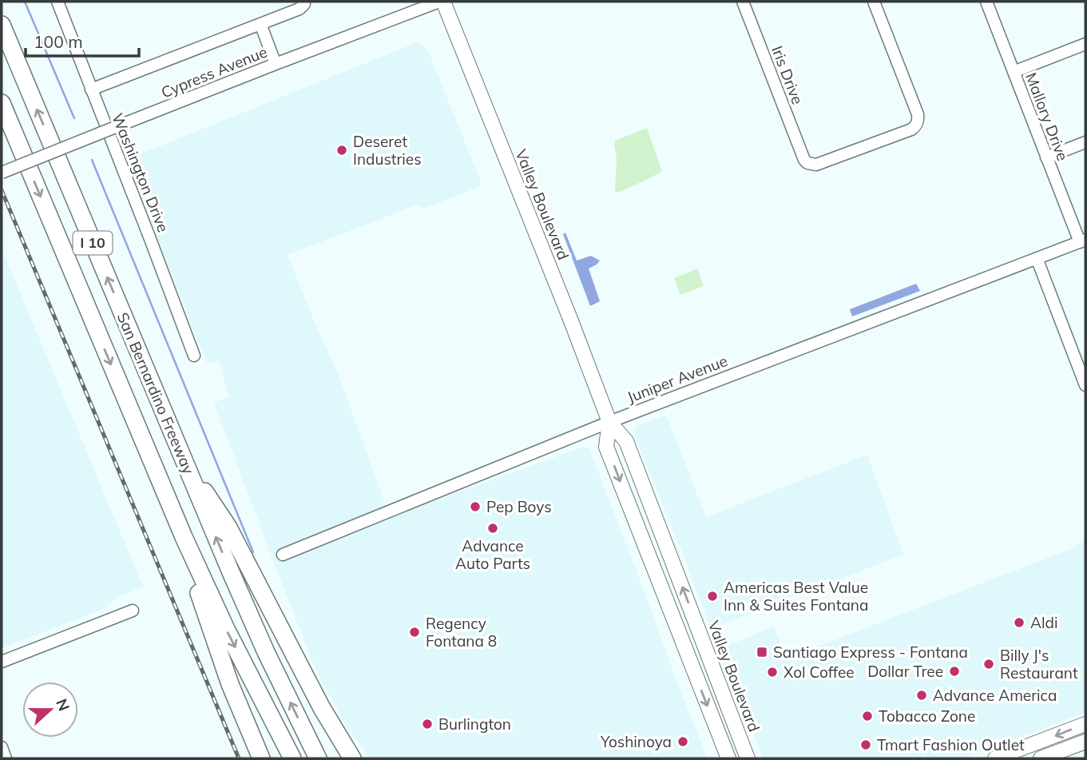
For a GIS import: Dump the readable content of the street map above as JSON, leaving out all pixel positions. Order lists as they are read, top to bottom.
{
  "streets": {
    "highway": ["I 10", "San Bernardino Freeway"],
    "main road": ["Valley Boulevard"],
    "street": [
      "Cypress Avenue",
      "Iris Drive",
      "Mallory Drive",
      "Washington Drive",
      "Juniper Avenue"
    ]
  },
  "crossings": [
    ["Cypress Avenue", "Valley Boulevard"],
    ["Mallory Drive", "Juniper Avenue"],
    ["Valley Boulevard", "Juniper Avenue"]
  ],
  "places": {
    "other": [
      "Deseret Industries",
      "Pep Boys",
      "Advance Auto Parts",
      "Americas Best Value Inn & Suites Fontana",
      "Aldi",
      "Regency Fontana 8",
      "Billy J's Restaurant",
      "Dollar Tree",
      "Xol Coffee",
      "Advance America",
      "Tobacco Zone",
      "Burlington",
      "Yoshinoya",
      "Tmart Fashion Outlet"
    ],
    "transit": ["Santiago Express - Fontana"]
  },
  "scale_bar": "100 m",
  "north": "right"
}
